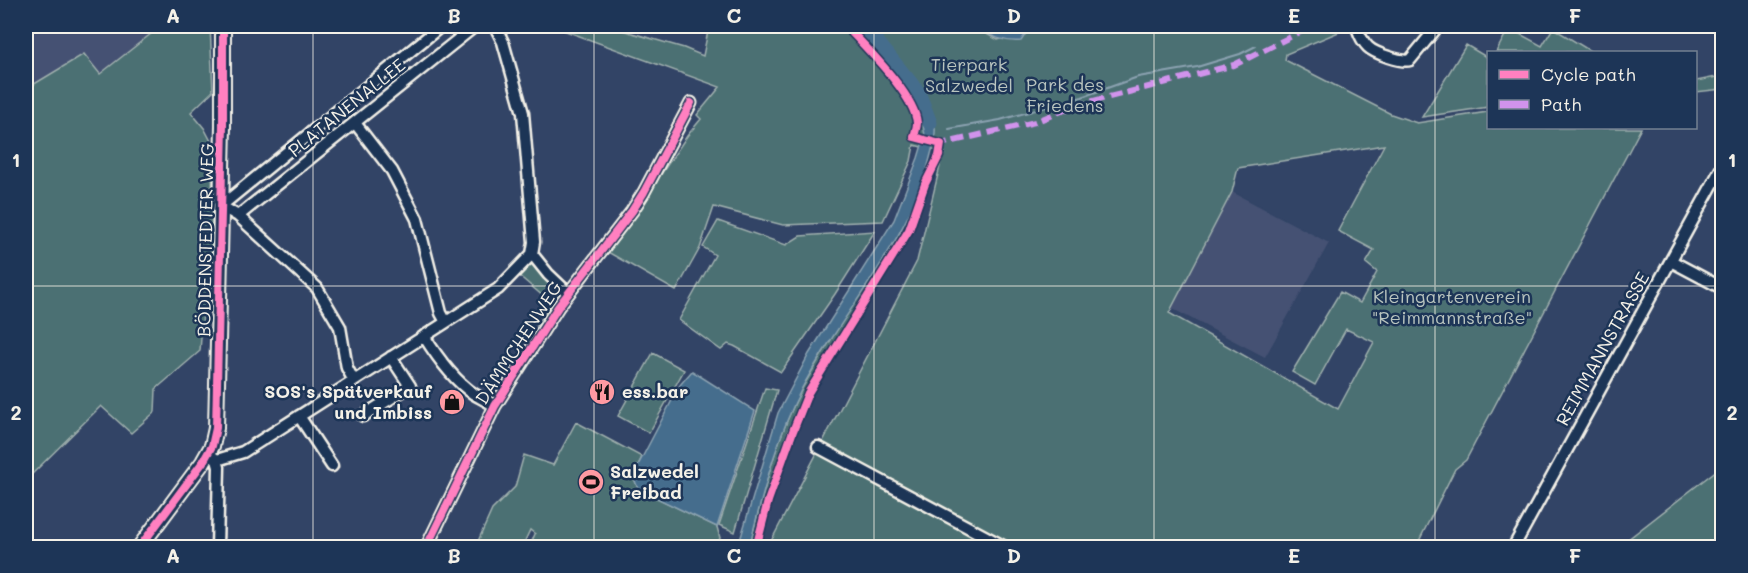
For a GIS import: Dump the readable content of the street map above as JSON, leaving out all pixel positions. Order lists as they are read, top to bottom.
{
  "streets": {
    "street": [
      "PLATANENALLEE",
      "BÖDDENSTEDTER WEG",
      "DÄMMCHENWEG",
      "REIMMANNSTRASSE"
    ]
  },
  "crossings": [
    ["PLATANENALLEE", "BÖDDENSTEDTER WEG"]
  ],
  "parks": ["Tierpark Salzwedel", "Park des Friedens", "Kleingartenverein \"Reimmannstraße\""],
  "places": {
    "restaurant": ["ess.bar"],
    "shop": ["SOS's Spätverkauf und Imbiss"],
    "sports": ["Salzwedel Freibad"]
  },
  "legend": ["Cycle path", "Path"],
  "grid": {
    "columns": [
      "A",
      "B",
      "C",
      "D",
      "E",
      "F"
    ],
    "rows": ["1", "2"]
  }
}
